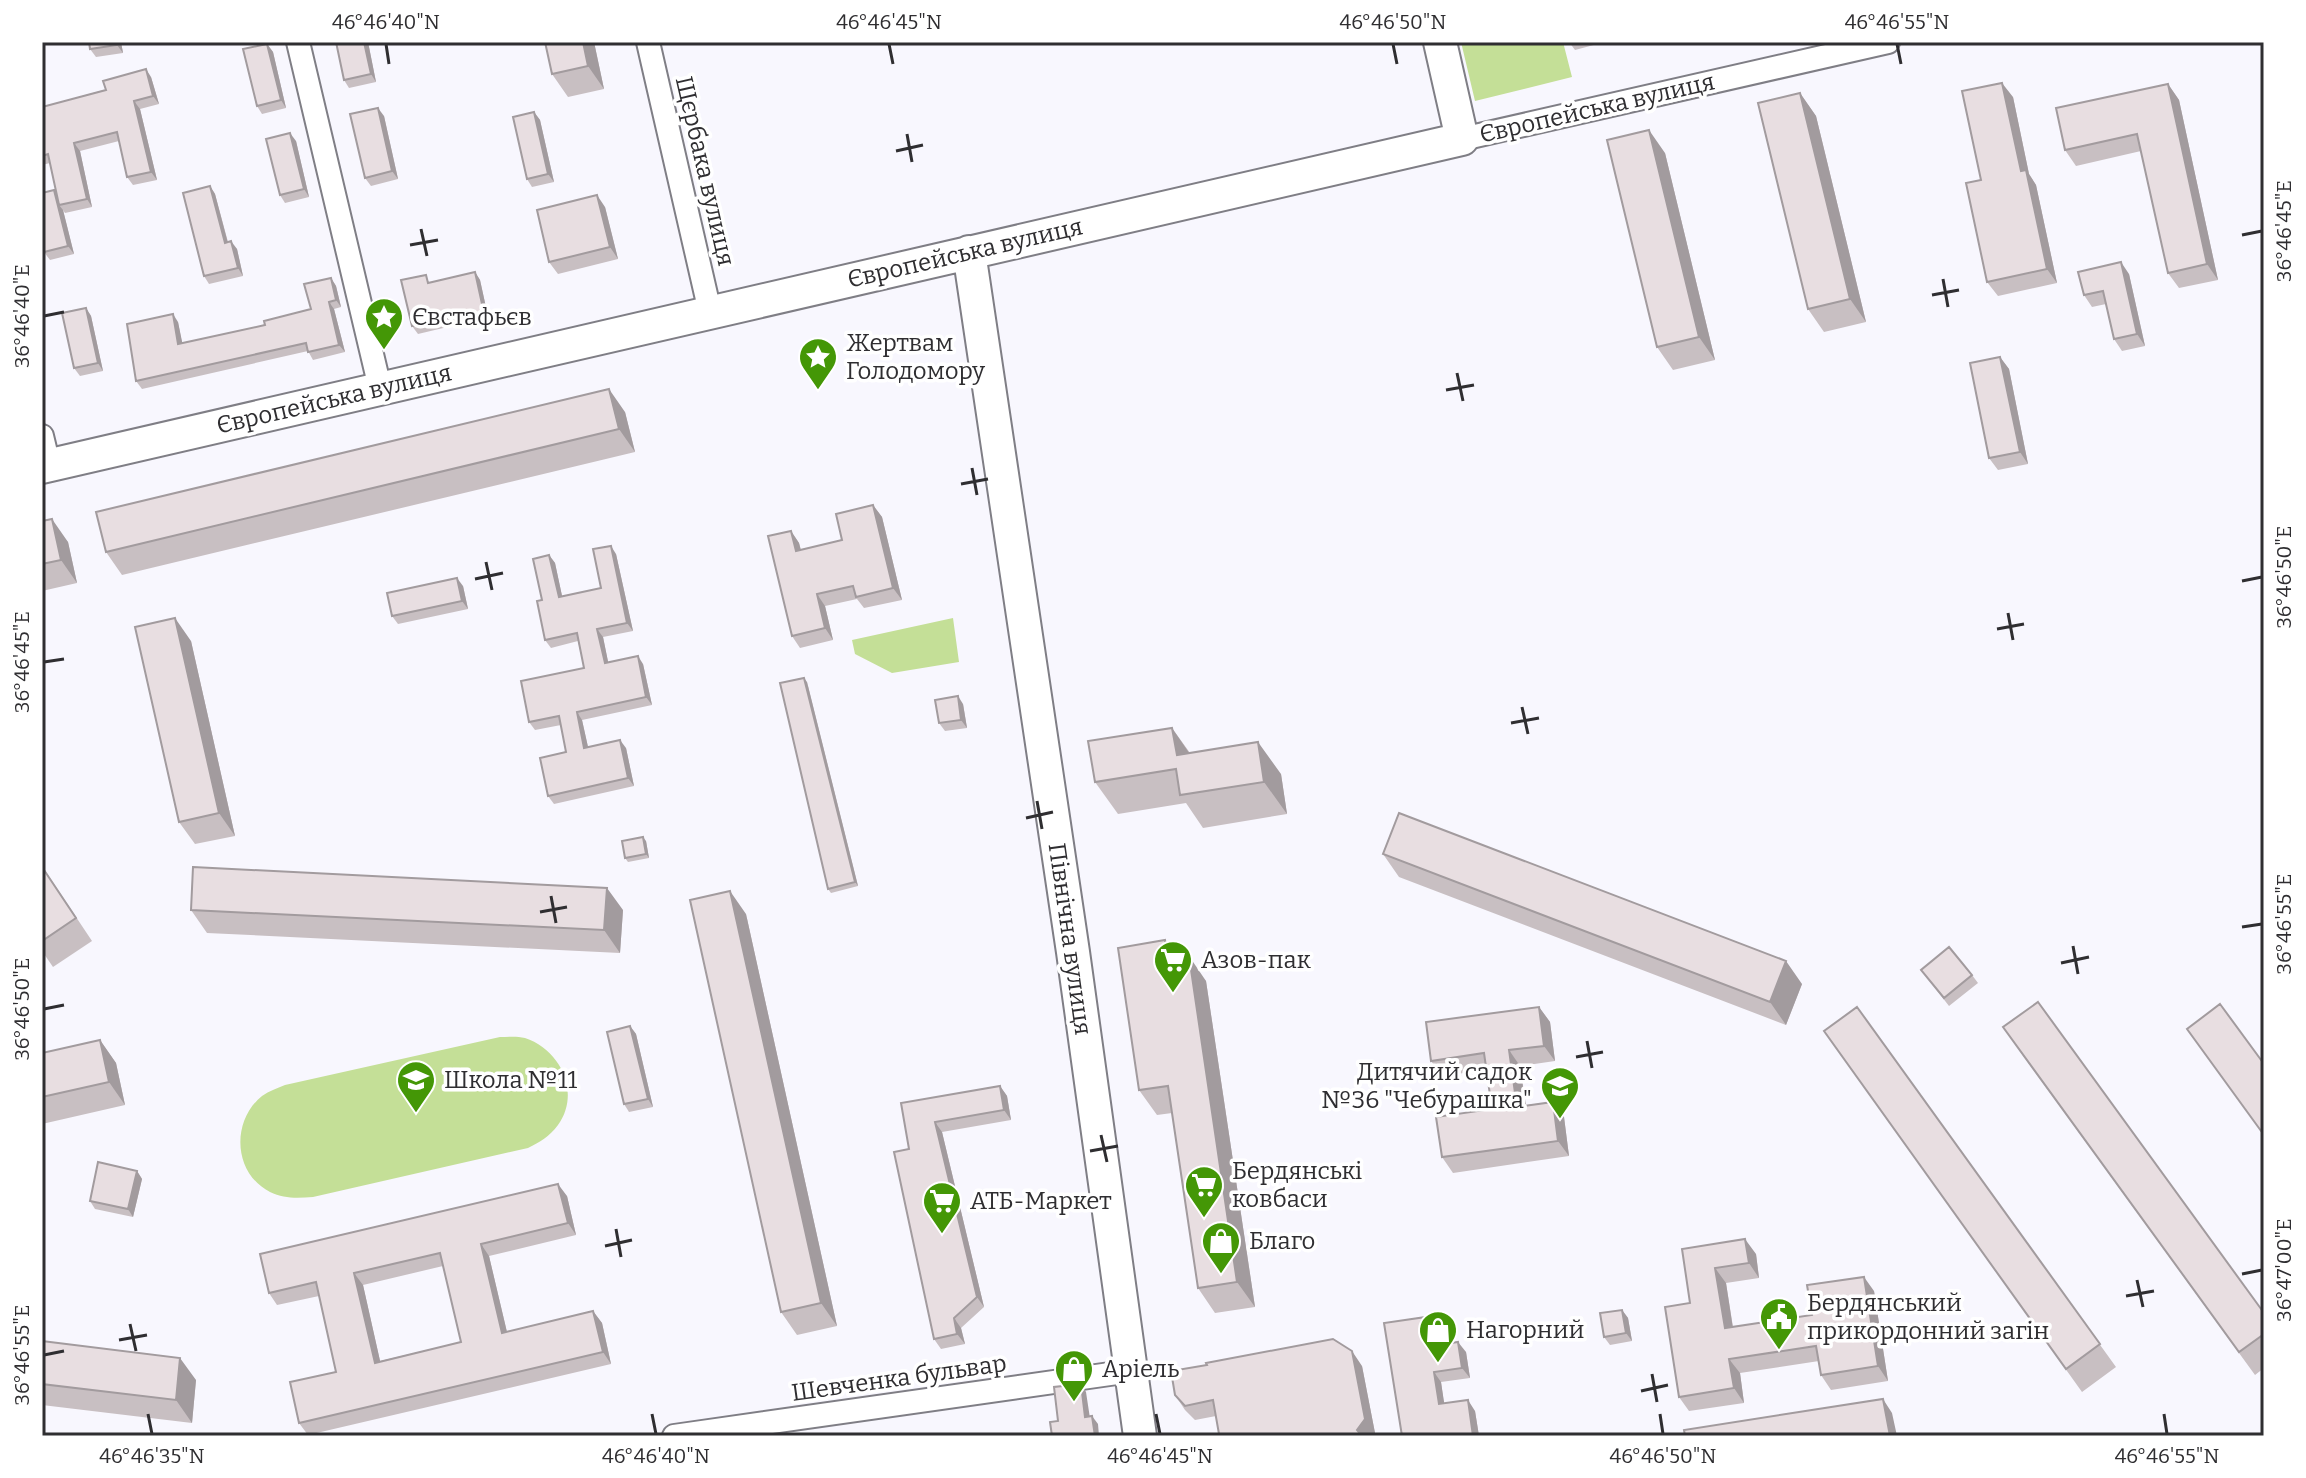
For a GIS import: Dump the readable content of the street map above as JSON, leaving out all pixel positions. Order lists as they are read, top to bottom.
{
  "streets": {
    "street": [
      "Європейська вулиця",
      "Щєрбака вулиця",
      "Північна вулиця",
      "Шевченка бульвар"
    ]
  },
  "crossings": [
    ["Європейська вулиця", "Щєрбака вулиця"],
    ["Європейська вулиця", "Північна вулиця"],
    ["Північна вулиця", "Шевченка бульвар"]
  ],
  "places": {
    "place": ["Євстафьєв", "Жертвам Голодомору"],
    "supermarket": ["Азов-пак", "Бердянські ковбаси", "АТБ-Маркет"],
    "school or university": ["Школа №11", "Дитячий садок №36 \"Чебурашка\""],
    "shop": ["Благо", "Нагорний", "Аріель"],
    "public building": ["Бердянський прикордонний загін"]
  },
  "coordinates": [
    "46°46'40\"N",
    "46°46'45\"N",
    "46°46'50\"N",
    "46°46'55\"N",
    "36°46'45\"E",
    "36°46'40\"E",
    "36°46'50\"E",
    "36°46'55\"E",
    "36°47'00\"E",
    "46°46'35\"N"
  ]
}
